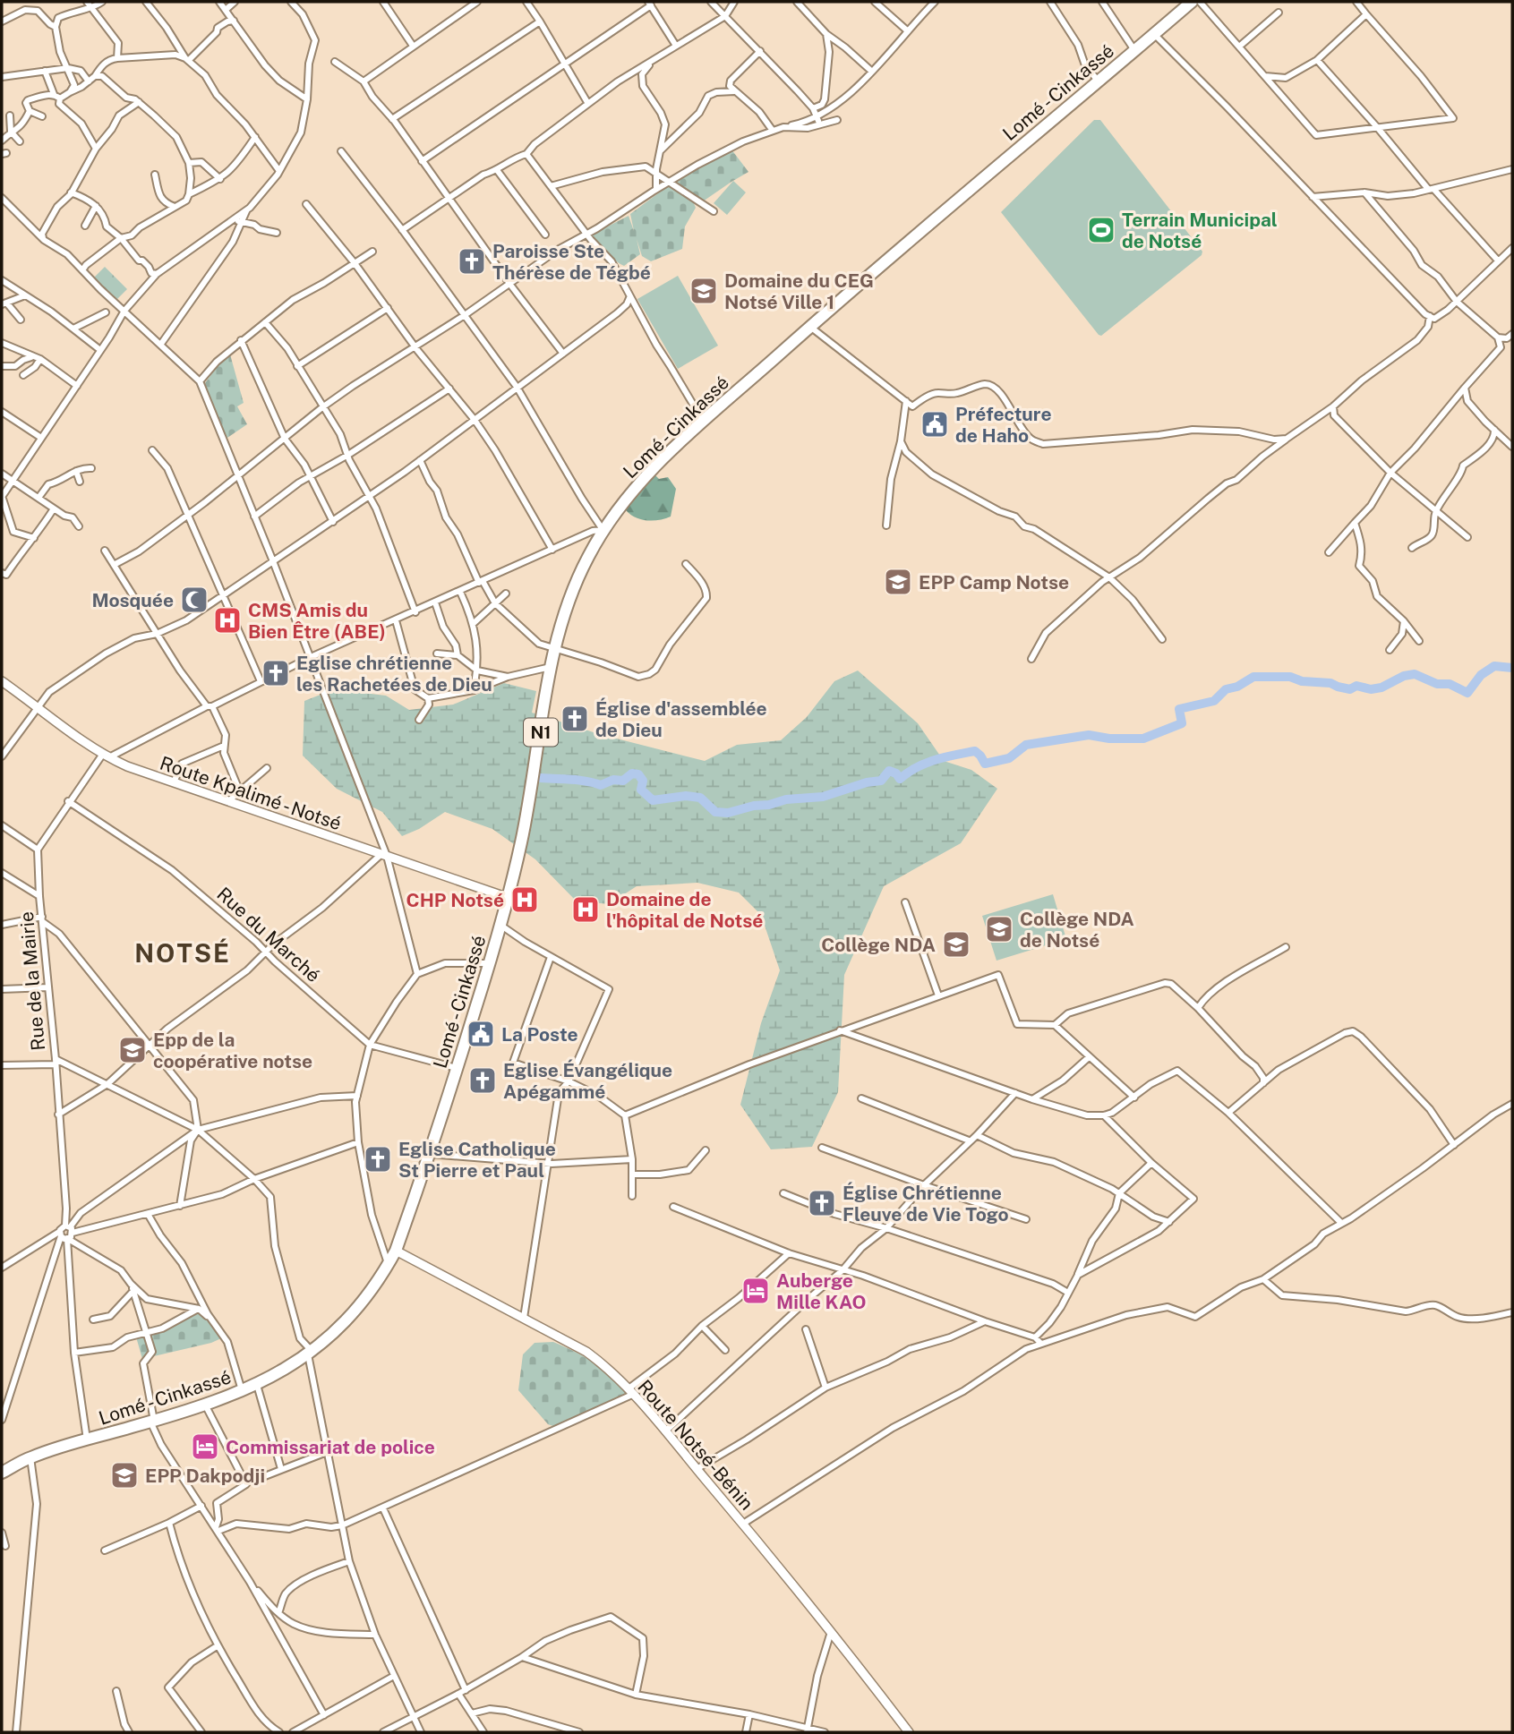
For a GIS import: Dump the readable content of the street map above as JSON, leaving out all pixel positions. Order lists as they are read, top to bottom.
{
  "streets": {
    "highway": ["Lomé - Cinkassé", "N1"],
    "main road": ["Route Kpalimé - Notsé", "Route Notsé-Bénin"],
    "street": ["Rue du Marché", "Rue de la Mairie"]
  },
  "crossings": [
    ["Lomé - Cinkassé", "Route Kpalimé - Notsé"],
    ["Lomé - Cinkassé", "Rue du Marché"],
    ["Lomé - Cinkassé", "Route Notsé-Bénin"]
  ],
  "districts": ["NOTSÉ"],
  "places": {
    "sports": ["Terrain Municipal de Notsé"],
    "church": [
      "Paroisse Ste Thérèse de Tégbé",
      "Eglise chrétienne les Rachetées de Dieu",
      "Église d'assemblée de Dieu",
      "Eglise Évangélique Apégammé",
      "Eglise Catholique St Pierre et Paul",
      "Église Chrétienne Fleuve de Vie Togo"
    ],
    "school or university": [
      "Domaine du CEG Notsé Ville 1",
      "EPP Camp Notse",
      "Collège NDA de Notsé",
      "Collège NDA",
      "Epp de la coopérative notse",
      "EPP Dakpodji"
    ],
    "public building": ["Préfecture de Haho", "La Poste"],
    "mosque": ["Mosquée"],
    "hospital": ["CMS Amis du Bien Être (ABE)", "CHP Notsé", "Domaine de l'hôpital de Notsé"],
    "hotel": ["Auberge Mille KAO", "Commissariat de police"]
  }
}
